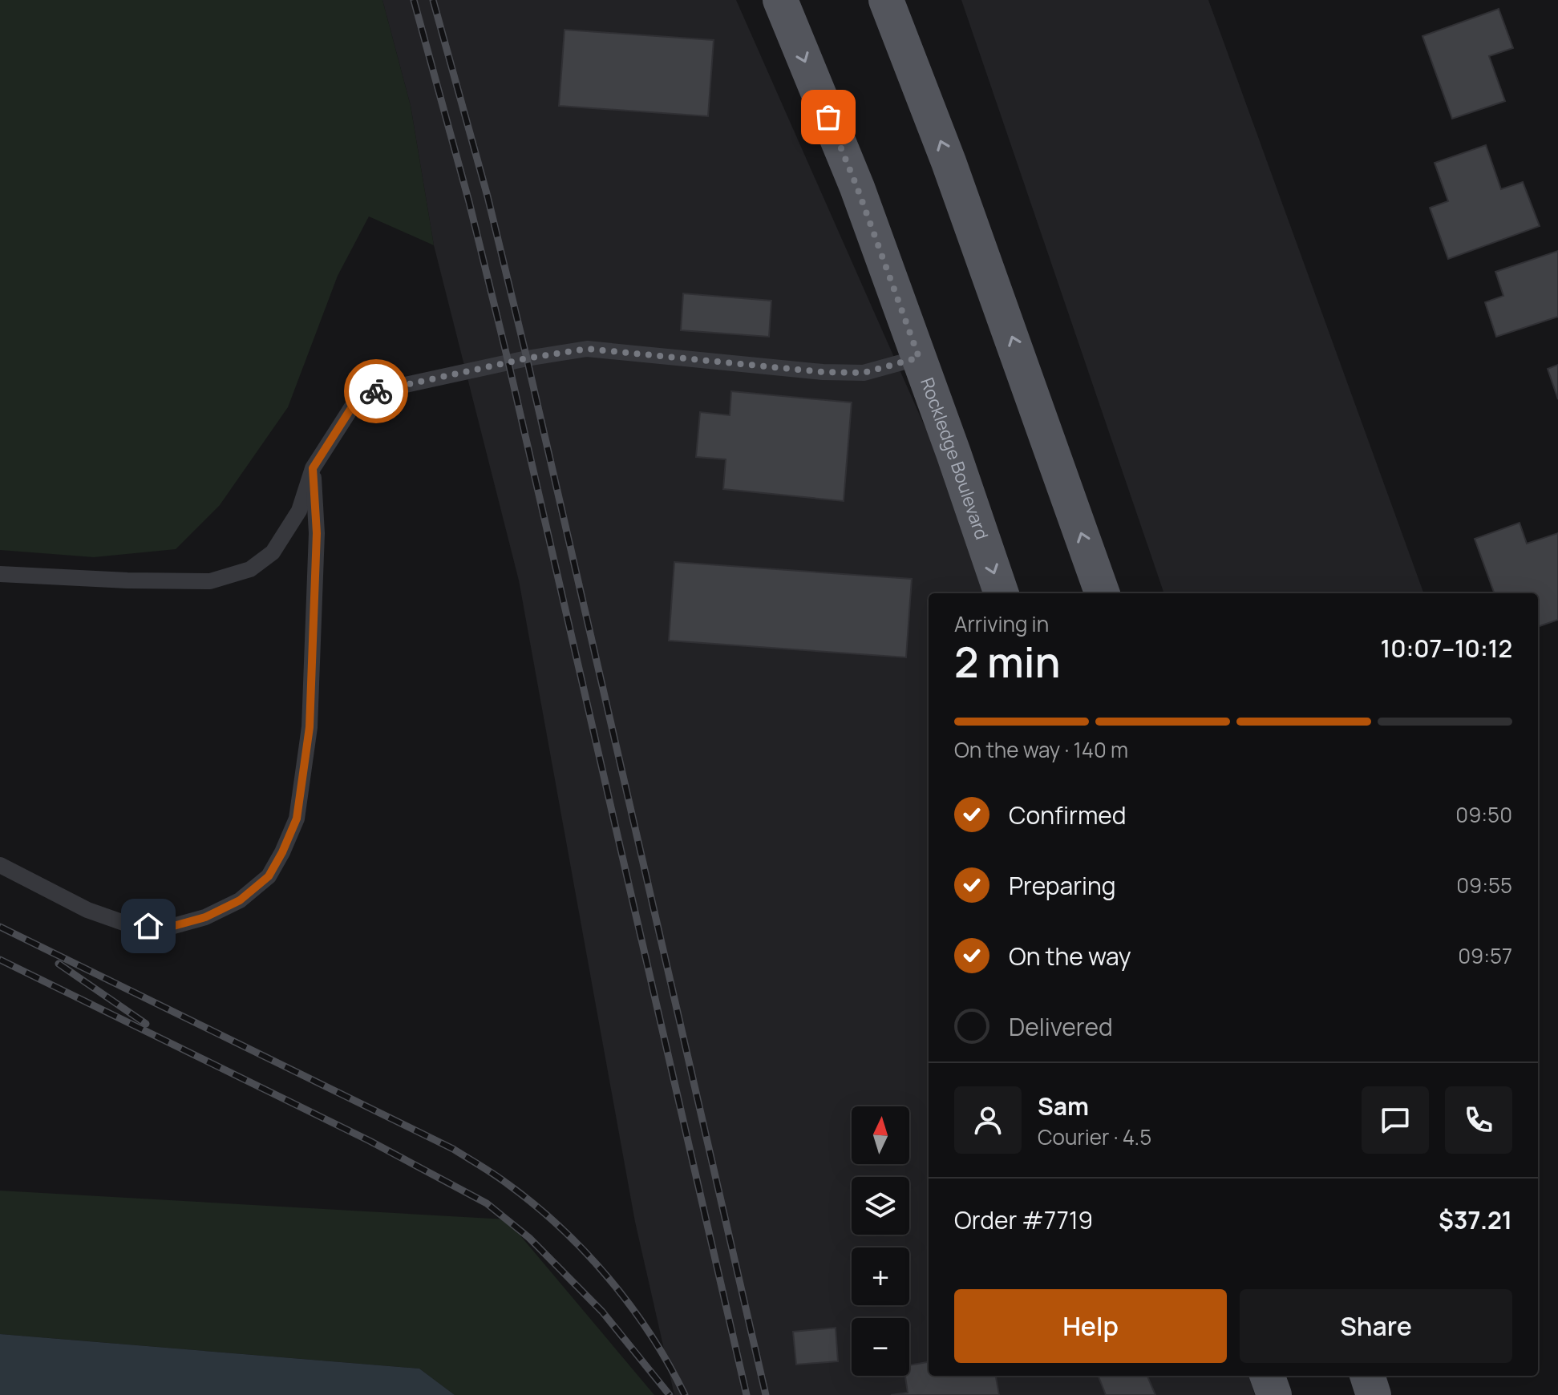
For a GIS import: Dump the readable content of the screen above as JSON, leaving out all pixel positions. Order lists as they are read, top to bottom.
{
  "streets": {
    "main road": ["Rockledge Boulevard"]
  },
  "north": "top",
  "page": {
    "heading": ["2 min", "Arriving in", "10:07–10:12"],
    "panel": [
      "Sam",
      "Courier · 4.5",
      "Order #7719",
      "$37.21"
    ],
    "bar": "On the way · 140 m",
    "list": [
      ["Confirmed", "09:50"],
      ["Preparing", "09:55"],
      ["On the way", "09:57"],
      "Delivered"
    ],
    "map_buttons": ["+", "−"],
    "buttons": ["Help", "Share"]
  }
}
